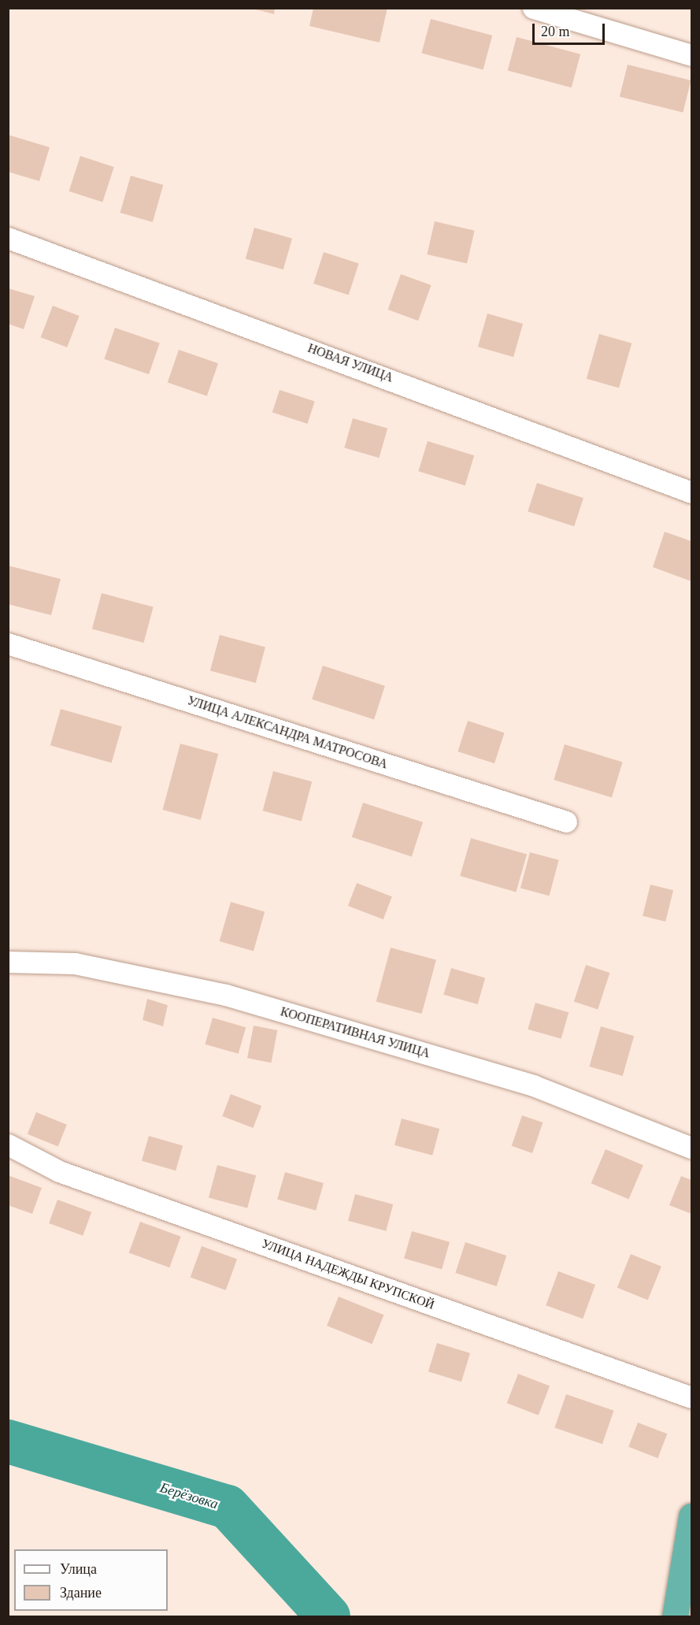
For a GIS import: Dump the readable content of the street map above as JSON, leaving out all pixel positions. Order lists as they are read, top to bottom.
{
  "streets": {
    "street": [
      "НОВАЯ УЛИЦА",
      "УЛИЦА АЛЕКСАНДРА МАТРОСОВА",
      "КООПЕРАТИВНАЯ УЛИЦА",
      "УЛИЦА НАДЕЖДЫ КРУПСКОЙ"
    ]
  },
  "water": ["Берёзовка"],
  "legend": ["Улица", "Здание"],
  "scale_bar": "20 m"
}
